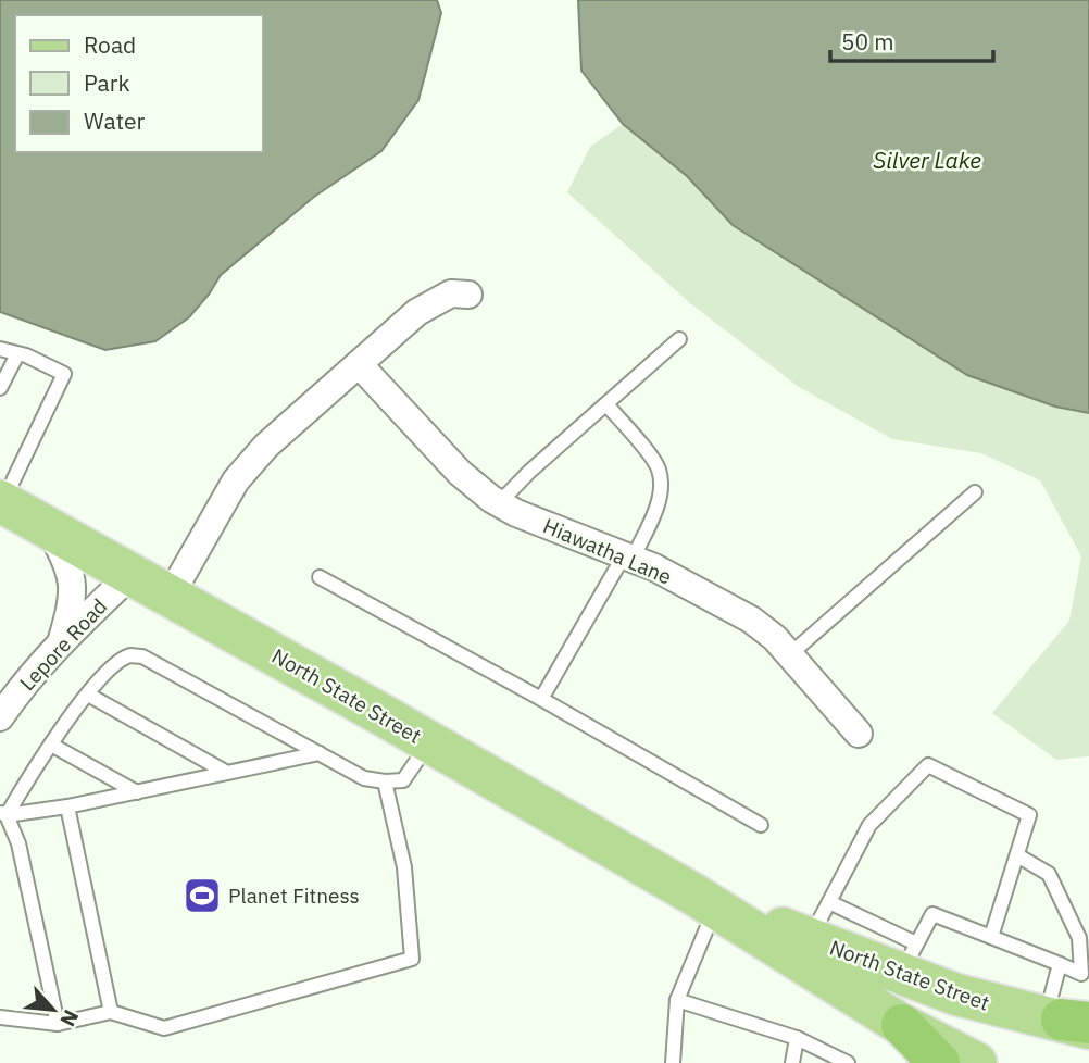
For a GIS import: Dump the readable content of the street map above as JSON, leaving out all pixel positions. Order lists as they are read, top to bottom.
{
  "streets": {
    "main road": ["North State Street"],
    "street": ["Hiawatha Lane", "Lepore Road"]
  },
  "crossings": [
    ["Lepore Road", "North State Street"]
  ],
  "water": ["Silver Lake"],
  "places": {
    "sports": ["Planet Fitness"]
  },
  "legend": ["Road", "Park", "Water"],
  "scale_bar": "50 m",
  "north": "bottom right"
}
